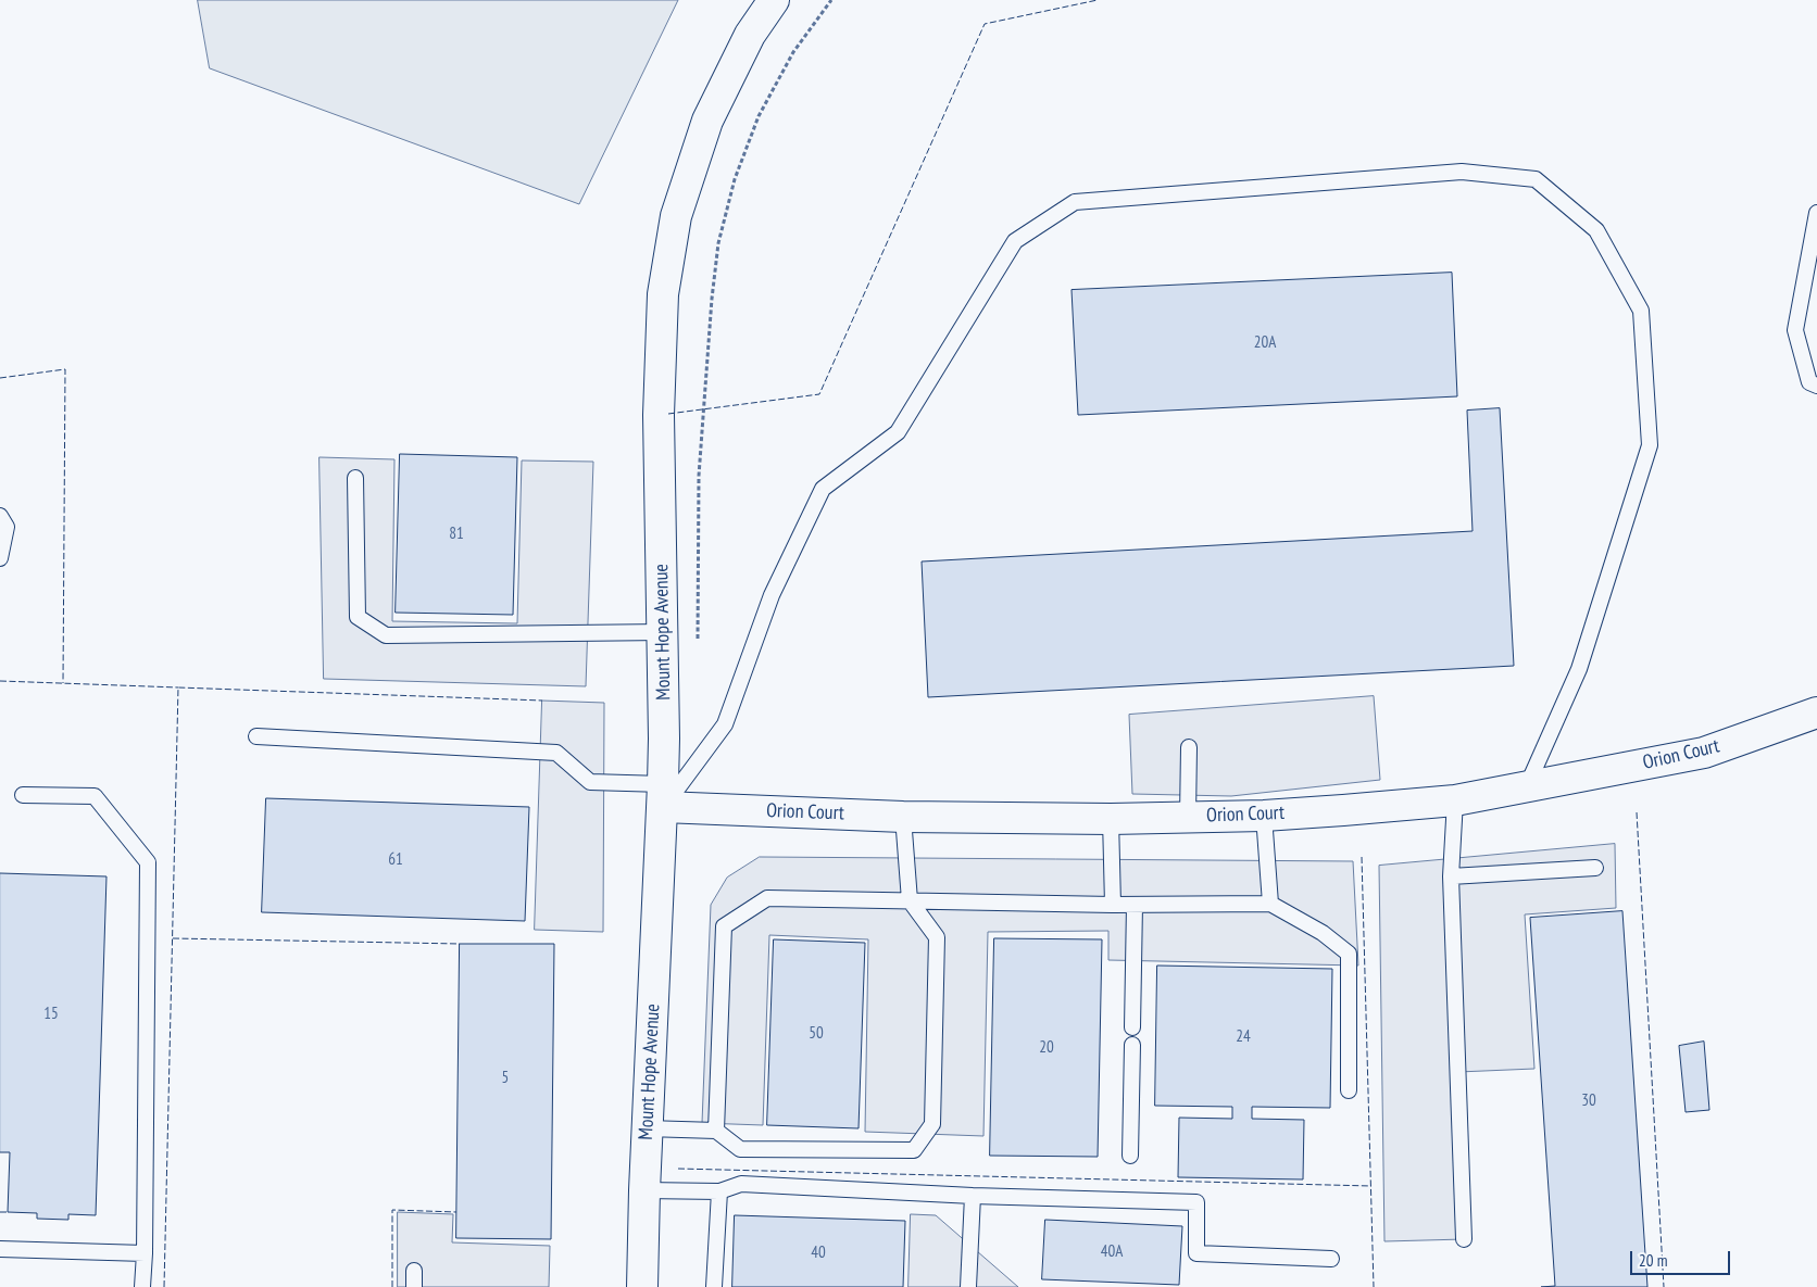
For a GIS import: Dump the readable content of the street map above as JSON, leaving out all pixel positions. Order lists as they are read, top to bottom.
{
  "streets": {
    "street": ["Mount Hope Avenue", "Orion Court"]
  },
  "crossings": [
    ["Mount Hope Avenue", "Orion Court"]
  ],
  "house_numbers": [
    "20A",
    "81",
    "61",
    "15",
    "50",
    "24",
    "20",
    "5",
    "30",
    "40A",
    "40"
  ],
  "scale_bar": "20 m"
}
